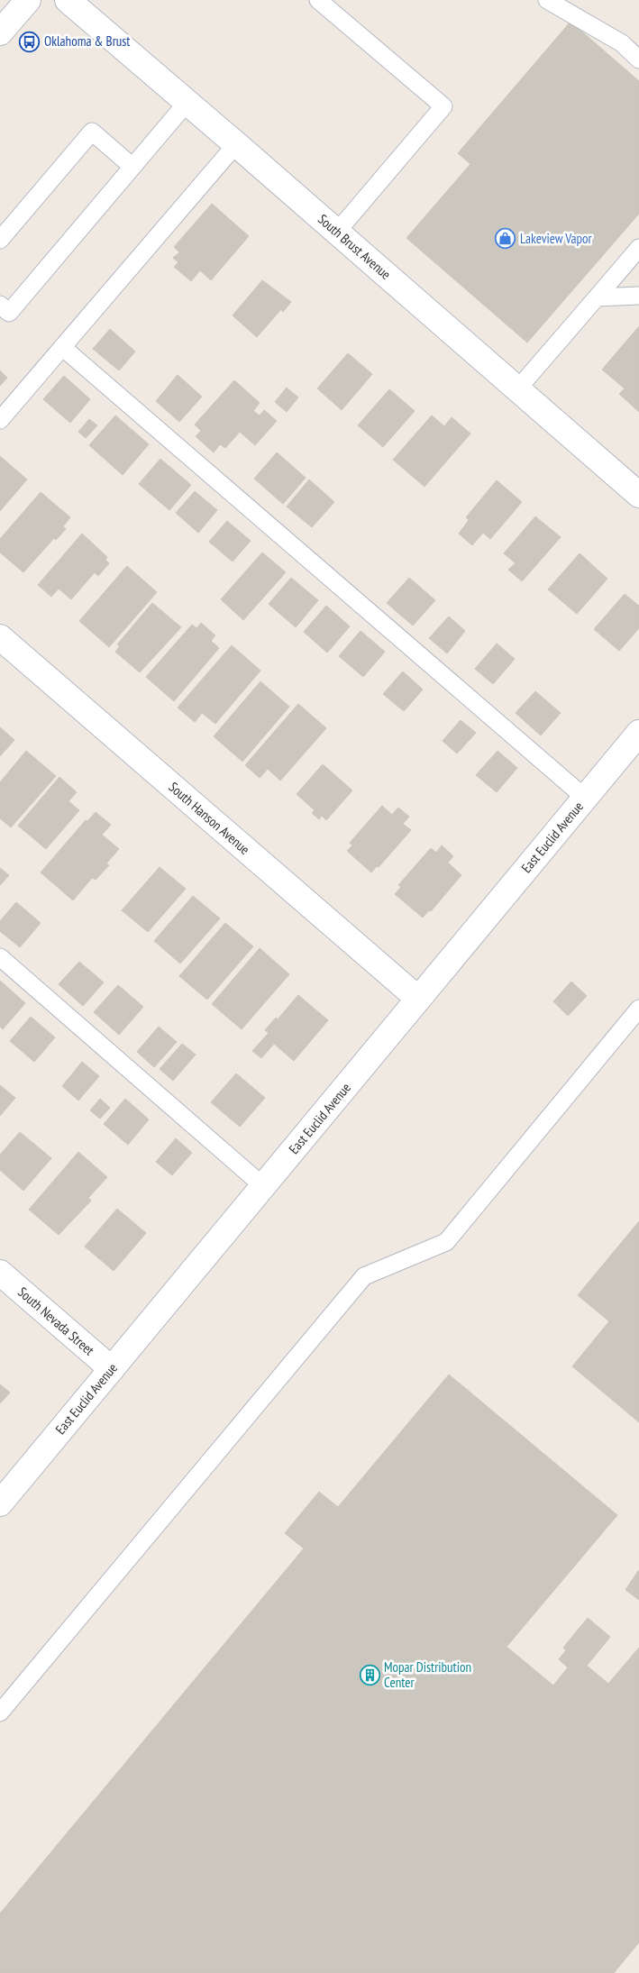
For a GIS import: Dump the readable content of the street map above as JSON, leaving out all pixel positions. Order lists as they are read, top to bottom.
{
  "streets": {
    "street": [
      "South Brust Avenue",
      "South Hanson Avenue",
      "East Euclid Avenue",
      "South Nevada Street"
    ]
  },
  "crossings": [
    ["South Hanson Avenue", "East Euclid Avenue"],
    ["East Euclid Avenue", "South Nevada Street"]
  ],
  "places": {
    "bus stop": ["Oklahoma & Brust"],
    "shop": ["Lakeview Vapor"],
    "building": ["Mopar Distribution Center"]
  }
}
